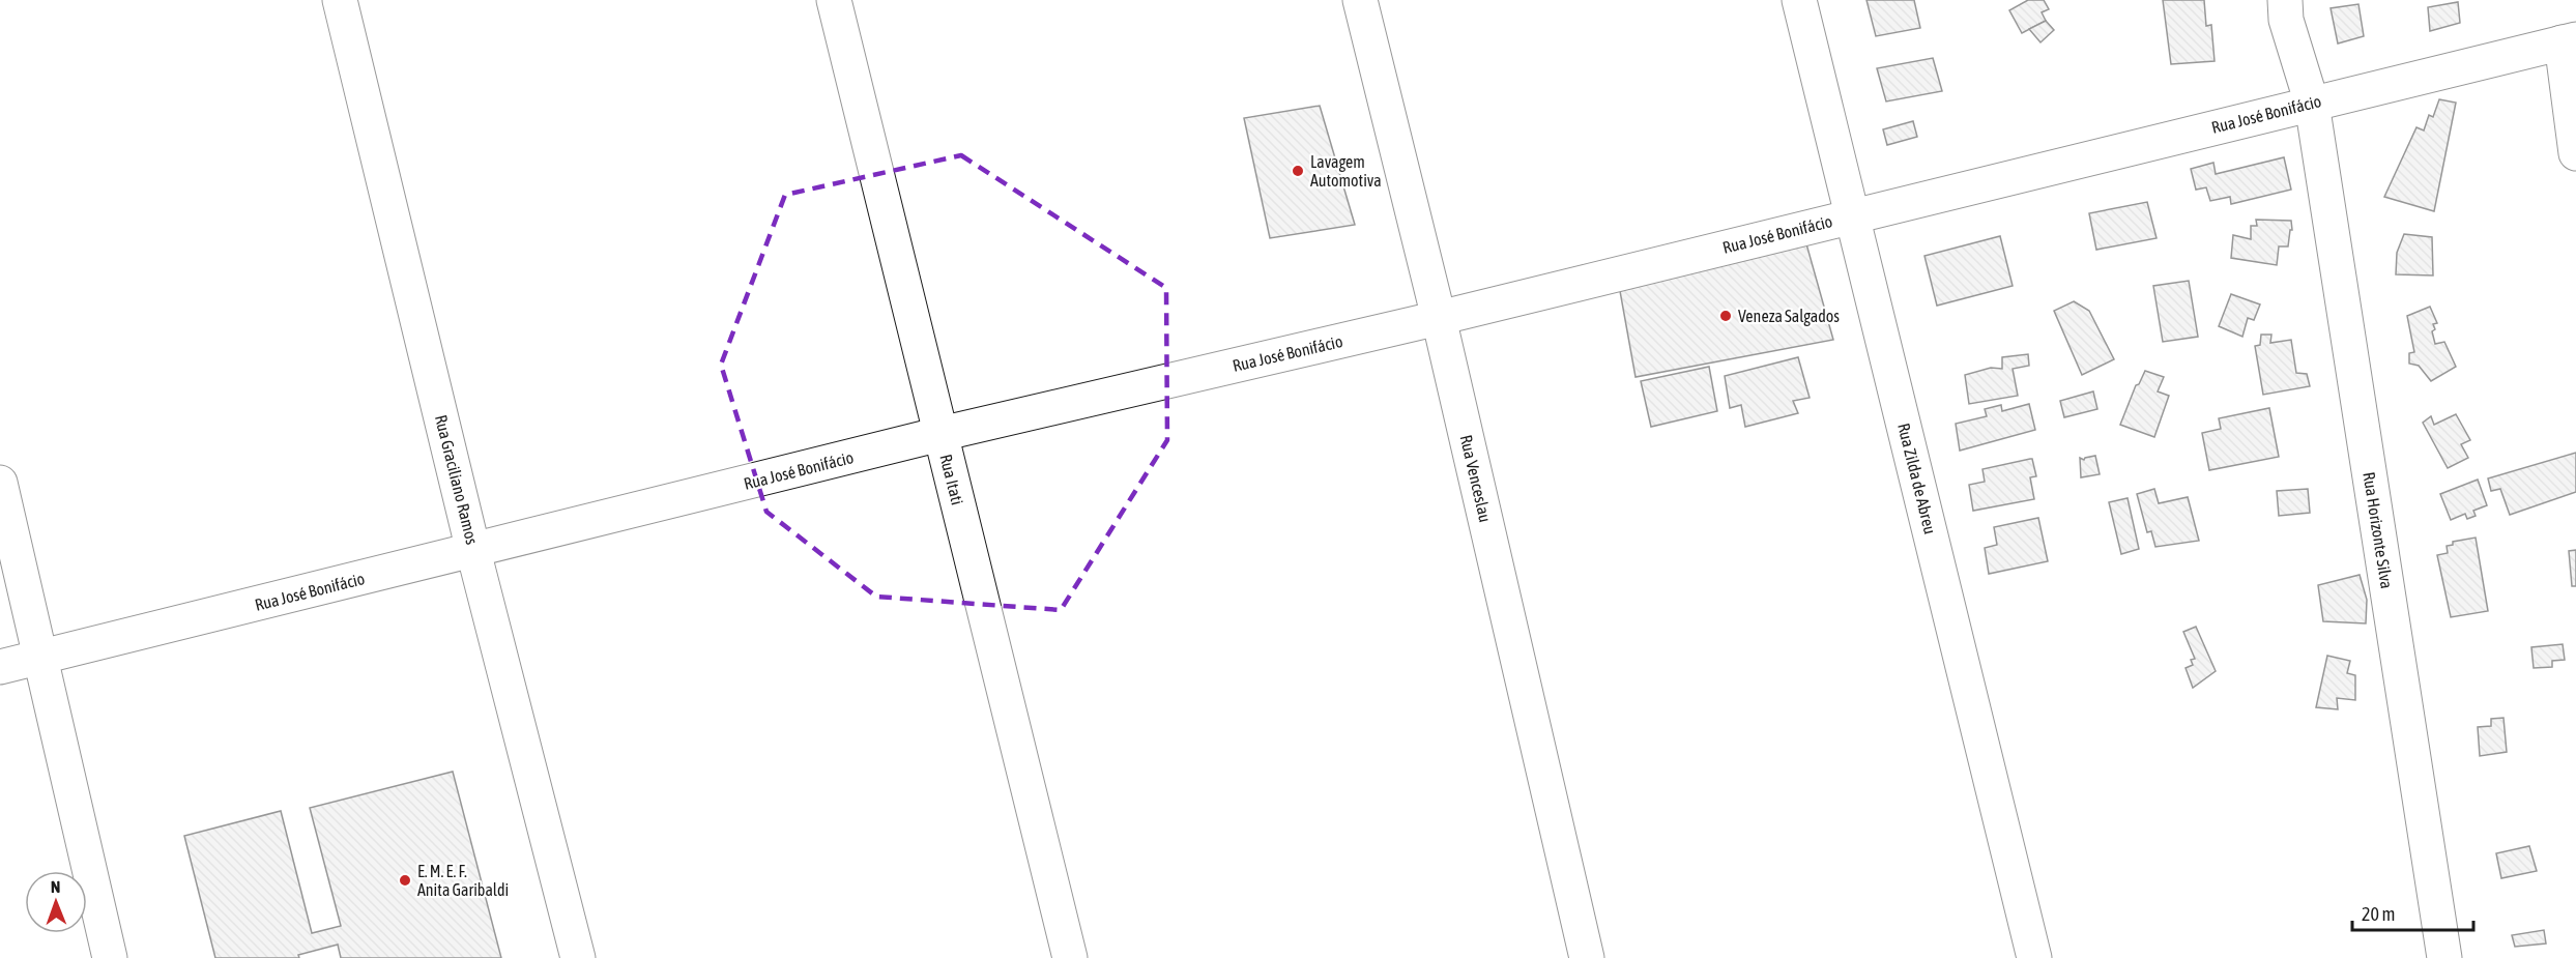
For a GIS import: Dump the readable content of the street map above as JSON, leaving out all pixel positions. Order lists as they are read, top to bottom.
{
  "streets": {
    "street": [
      "Rua José Bonifácio",
      "Rua Venceslau",
      "Rua Zilda de Abreu",
      "Rua Graciliano Ramos",
      "Rua Itati",
      "Rua Horizonte Silva"
    ]
  },
  "crossings": [
    ["Rua José Bonifácio", "Rua Venceslau"],
    ["Rua José Bonifácio", "Rua Zilda de Abreu"],
    ["Rua José Bonifácio", "Rua Graciliano Ramos"],
    ["Rua José Bonifácio", "Rua Itati"],
    ["Rua José Bonifácio", "Rua Horizonte Silva"]
  ],
  "places": ["Lavagem Automotiva", "Veneza Salgados", "E. M. E. F. Anita Garibaldi"],
  "scale_bar": "20 m",
  "north": "top"
}
